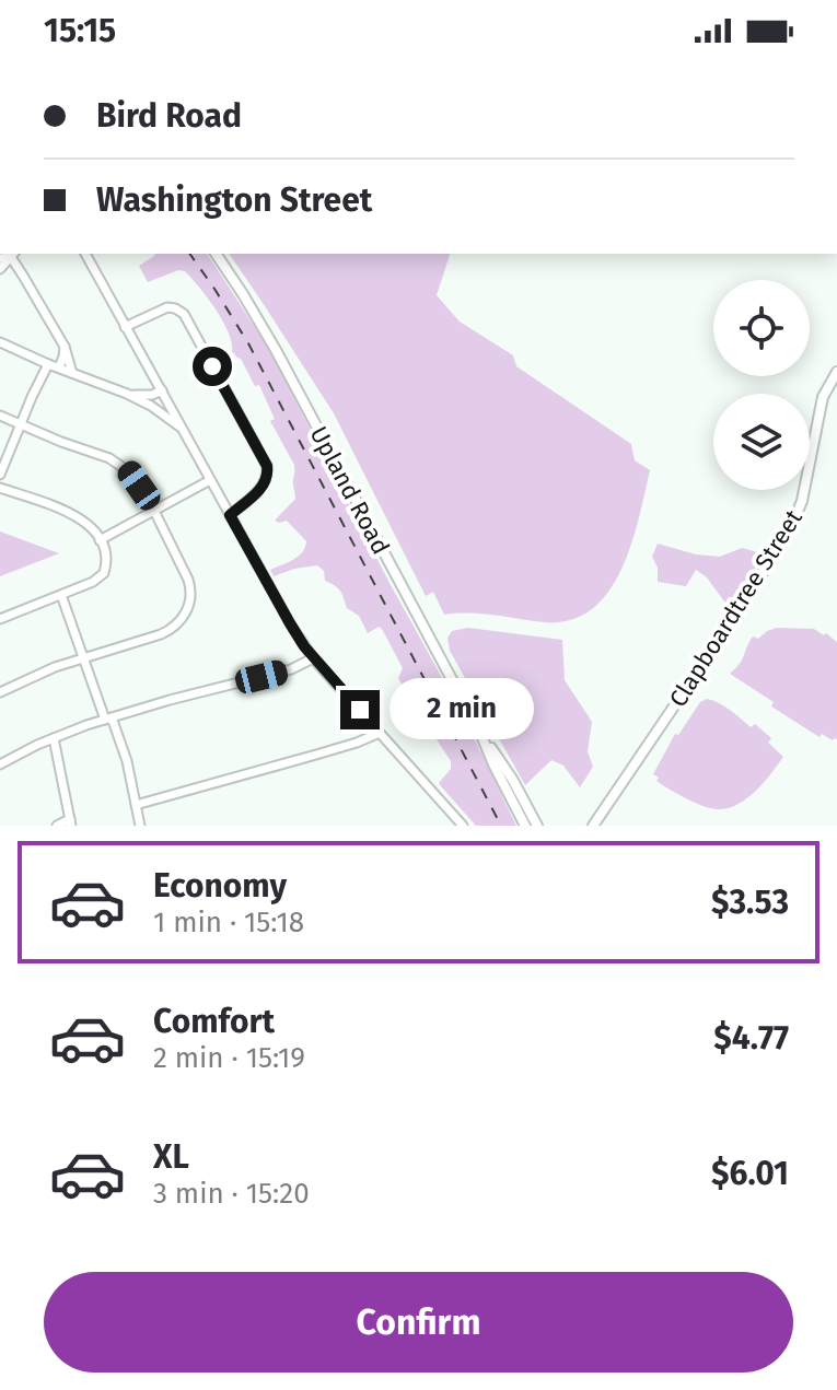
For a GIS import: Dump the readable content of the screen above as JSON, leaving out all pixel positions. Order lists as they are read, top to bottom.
{
  "streets": {
    "main road": ["Upland Road", "Clapboardtree Street"]
  },
  "page": {
    "status": "15:15",
    "banner": ["Bird Road", "Washington Street"],
    "bubble": "2 min",
    "list": [
      {
        "name": "Economy",
        "note": "1 min · 15:18",
        "value": "$3.53"
      },
      {
        "name": "Comfort",
        "note": "2 min · 15:19",
        "value": "$4.77"
      },
      {
        "name": "XL",
        "note": "3 min · 15:20",
        "value": "$6.01"
      }
    ],
    "buttons": "Confirm"
  }
}
